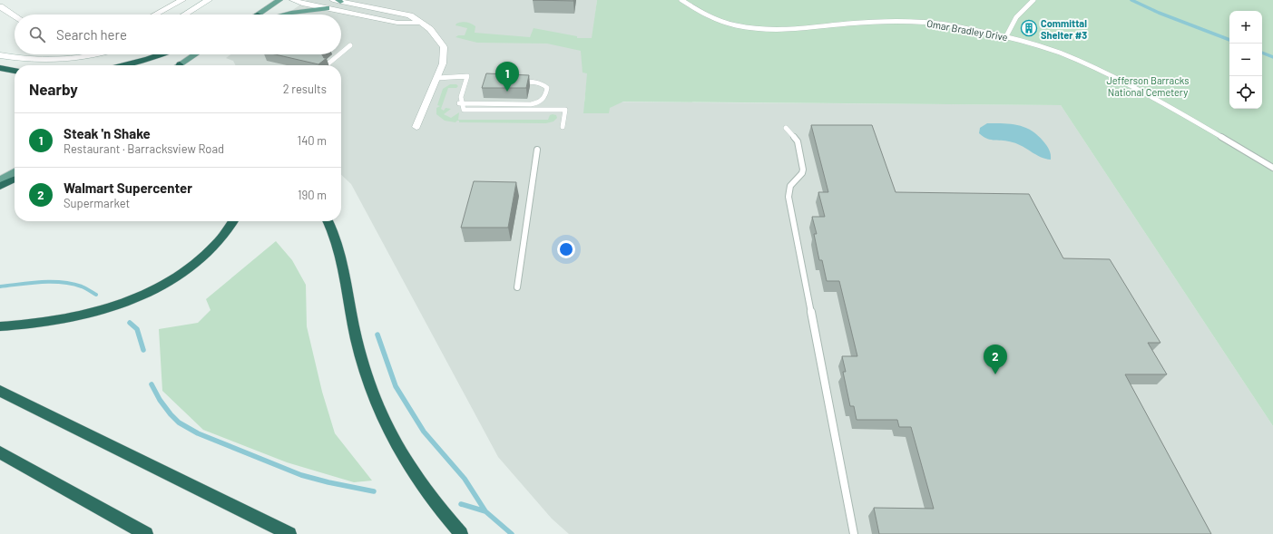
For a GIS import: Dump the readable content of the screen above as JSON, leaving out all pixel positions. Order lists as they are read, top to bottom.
{
  "streets": {
    "lane": ["Omar Bradley Drive"]
  },
  "parks": ["Jefferson Barracks National Cemetery"],
  "places": {
    "building": ["Committal Shelter #3"]
  },
  "page": {
    "map_buttons": ["+", "−"],
    "search": "Search here",
    "pins": ["1", "2"],
    "heading": ["Nearby", "2 results"],
    "list": [
      {
        "mark": "1",
        "name": "Steak 'n Shake",
        "note": "Restaurant · Barracksview Road",
        "value": "140 m"
      },
      {
        "mark": "2",
        "name": "Walmart Supercenter",
        "note": "Supermarket",
        "value": "190 m"
      }
    ]
  }
}
